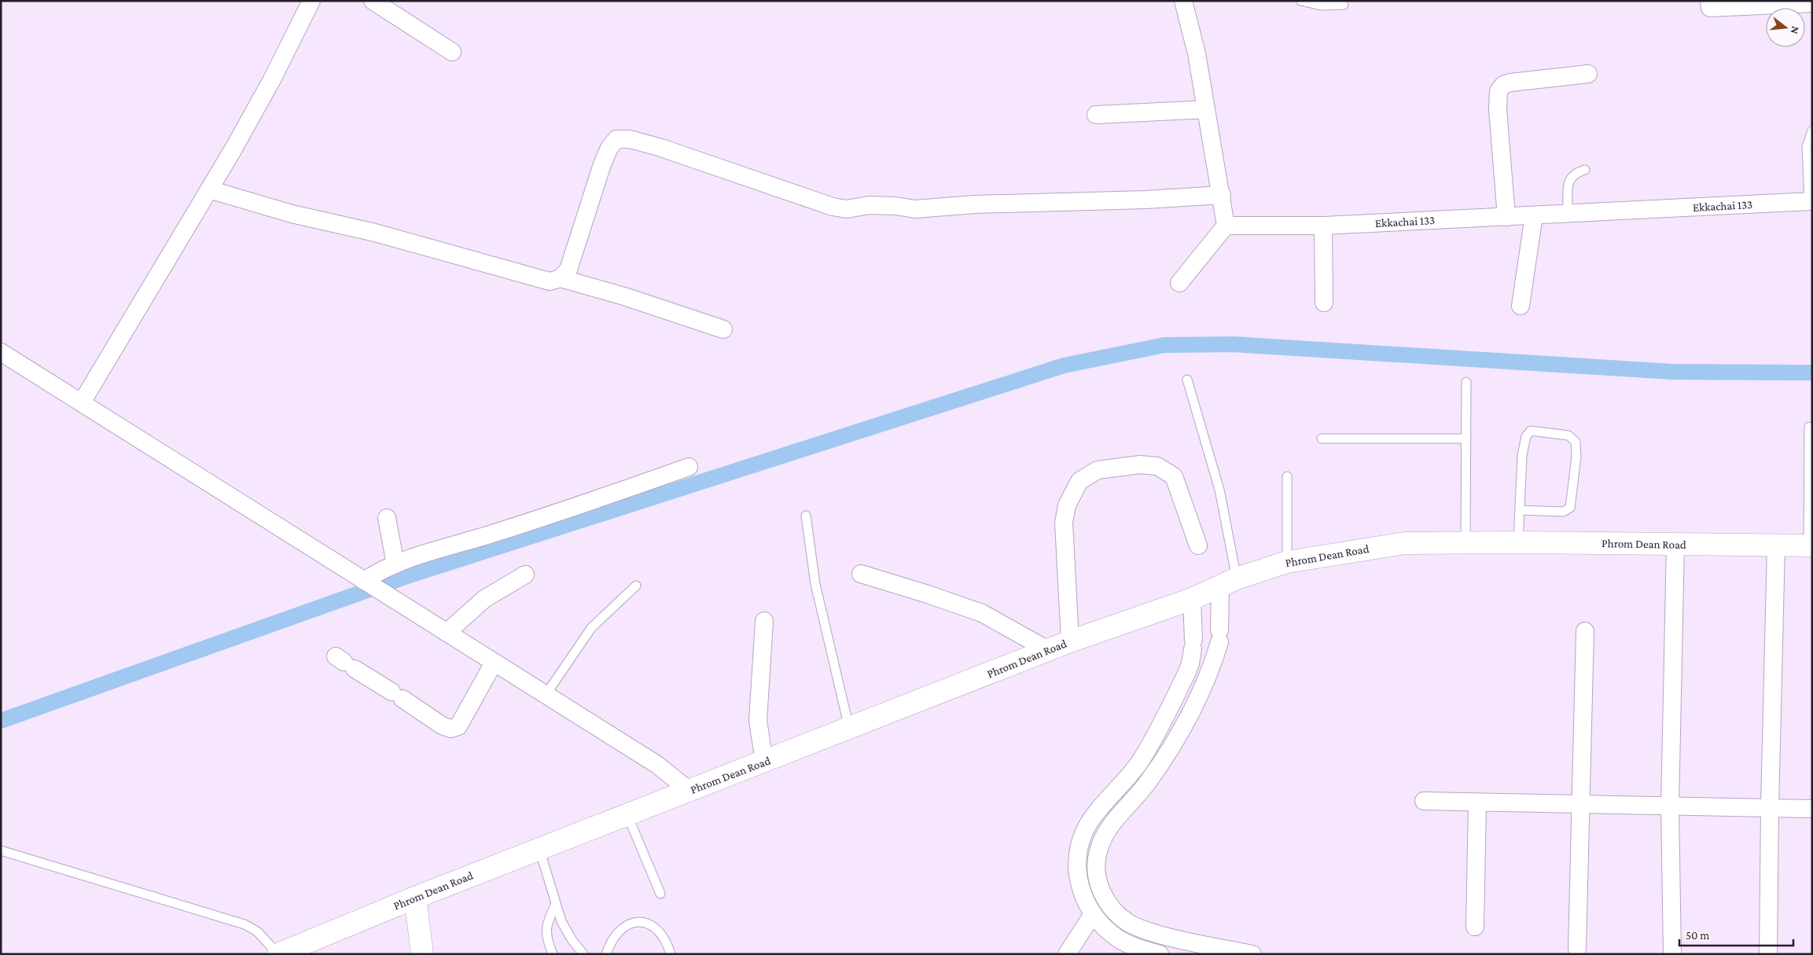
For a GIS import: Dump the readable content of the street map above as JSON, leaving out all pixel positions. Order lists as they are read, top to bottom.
{
  "streets": {
    "main road": ["Phrom Dean Road"],
    "street": ["Ekkachai 133"]
  },
  "scale_bar": "50 m",
  "north": "right"
}
